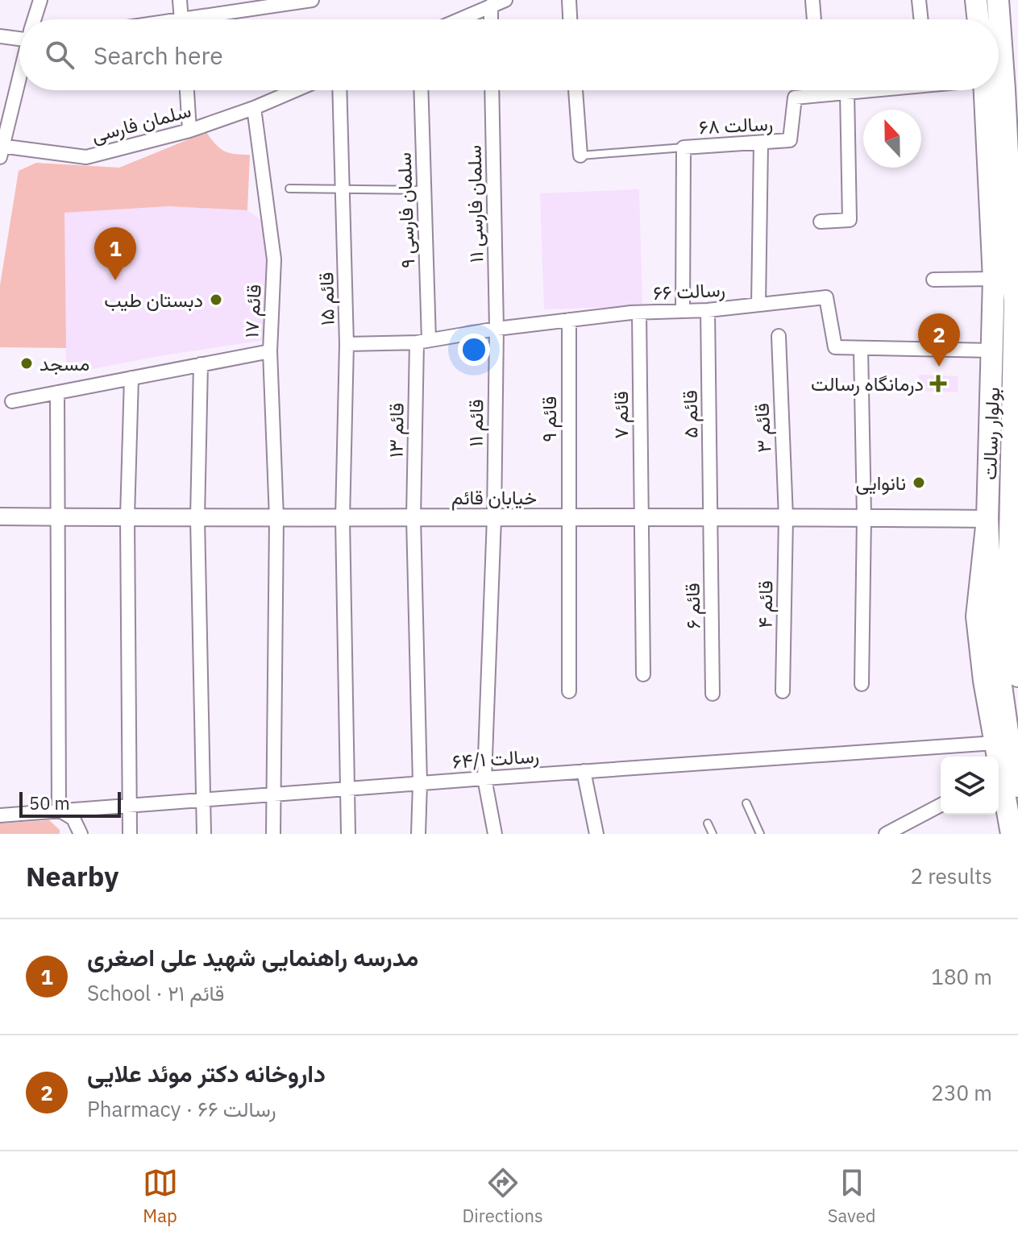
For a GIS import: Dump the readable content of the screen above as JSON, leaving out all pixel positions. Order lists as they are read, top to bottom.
{
  "streets": {
    "main road": ["بولوار رسالت"],
    "street": [
      "سلمان فارسی",
      "رسالت ۶۸",
      "سلمان فارسی ۱۱",
      "سلمان فارسی ۹",
      "رسالت ۶۶",
      "قائم ۱۵",
      "قائم ۱۷",
      "قائم ۵",
      "قائم ۷",
      "قائم ۹",
      "قائم ۱۱",
      "قائم ۳",
      "قائم ۱۳",
      "خیابان قائم",
      "قائم ۴",
      "قائم ۶",
      "رسالت ۶۴/۱"
    ]
  },
  "crossings": [
    ["سلمان فارسی", "قائم ۱۷"],
    ["سلمان فارسی ۱۱", "رسالت ۶۶"],
    ["سلمان فارسی ۱۱", "قائم ۱۱"],
    ["سلمان فارسی ۹", "رسالت ۶۶"],
    ["سلمان فارسی ۹", "قائم ۱۳"],
    ["رسالت ۶۶", "قائم ۱۵"],
    ["رسالت ۶۶", "قائم ۵"],
    ["رسالت ۶۶", "قائم ۷"],
    ["رسالت ۶۶", "قائم ۹"],
    ["رسالت ۶۶", "قائم ۱۱"],
    ["رسالت ۶۶", "قائم ۱۳"],
    ["رسالت ۶۶", "بولوار رسالت"],
    ["قائم ۱۵", "خیابان قائم"],
    ["قائم ۱۵", "رسالت ۶۴/۱"],
    ["قائم ۱۷", "خیابان قائم"],
    ["قائم ۱۷", "رسالت ۶۴/۱"],
    ["قائم ۵", "خیابان قائم"],
    ["قائم ۵", "قائم ۶"],
    ["قائم ۷", "خیابان قائم"],
    ["قائم ۹", "خیابان قائم"],
    ["قائم ۱۱", "خیابان قائم"],
    ["قائم ۱۱", "رسالت ۶۴/۱"],
    ["قائم ۳", "خیابان قائم"],
    ["قائم ۳", "قائم ۴"],
    ["قائم ۱۳", "خیابان قائم"],
    ["قائم ۱۳", "رسالت ۶۴/۱"],
    ["بولوار رسالت", "خیابان قائم"],
    ["خیابان قائم", "قائم ۴"],
    ["خیابان قائم", "قائم ۶"]
  ],
  "places": {
    "other": ["دبستان طیب", "مسجد", "نانوایی"],
    "health": ["درمانگاه رسالت"]
  },
  "scale_bar": "50 m",
  "north": "top",
  "page": {
    "search": "Search here",
    "pins": ["1", "2"],
    "scale": "50 m",
    "heading": ["Nearby", "2 results"],
    "list": [
      {
        "mark": "1",
        "name": "مدرسه راهنمایی شهید علی اصغری",
        "note": "School · قائم ۲۱",
        "value": "180 m"
      },
      {
        "mark": "2",
        "name": "داروخانه دکتر موئد علایی",
        "note": "Pharmacy · رسالت ۶۶",
        "value": "230 m"
      }
    ],
    "nav": ["Map", "Directions", "Saved"]
  }
}
